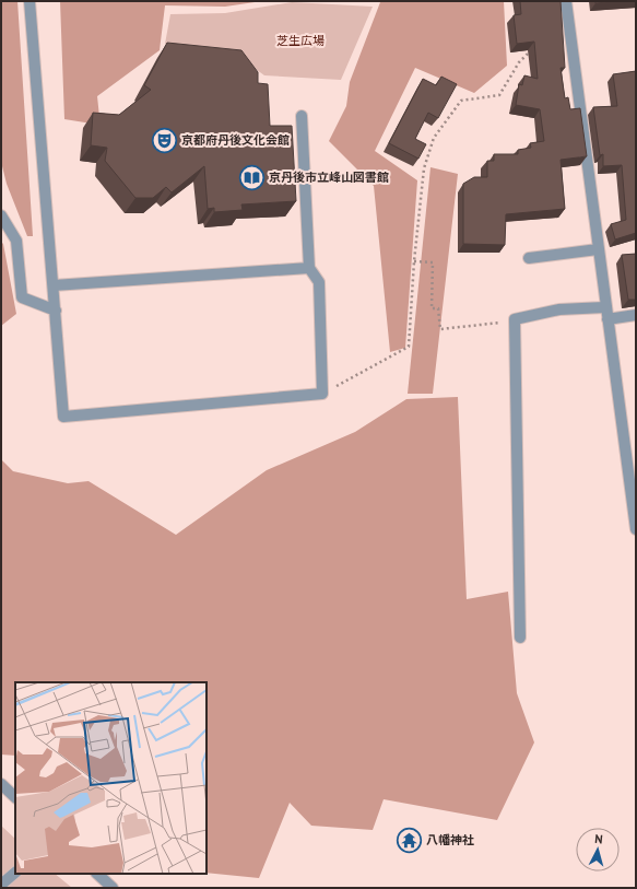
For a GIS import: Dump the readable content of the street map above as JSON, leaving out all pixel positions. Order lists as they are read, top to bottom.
{
  "parks": ["芝生広場"],
  "places": {
    "theatre": ["京都府丹後文化会館"],
    "library": ["京丹後市立峰山図書館"],
    "temple": ["八幡神社"]
  },
  "north": "top"
}
